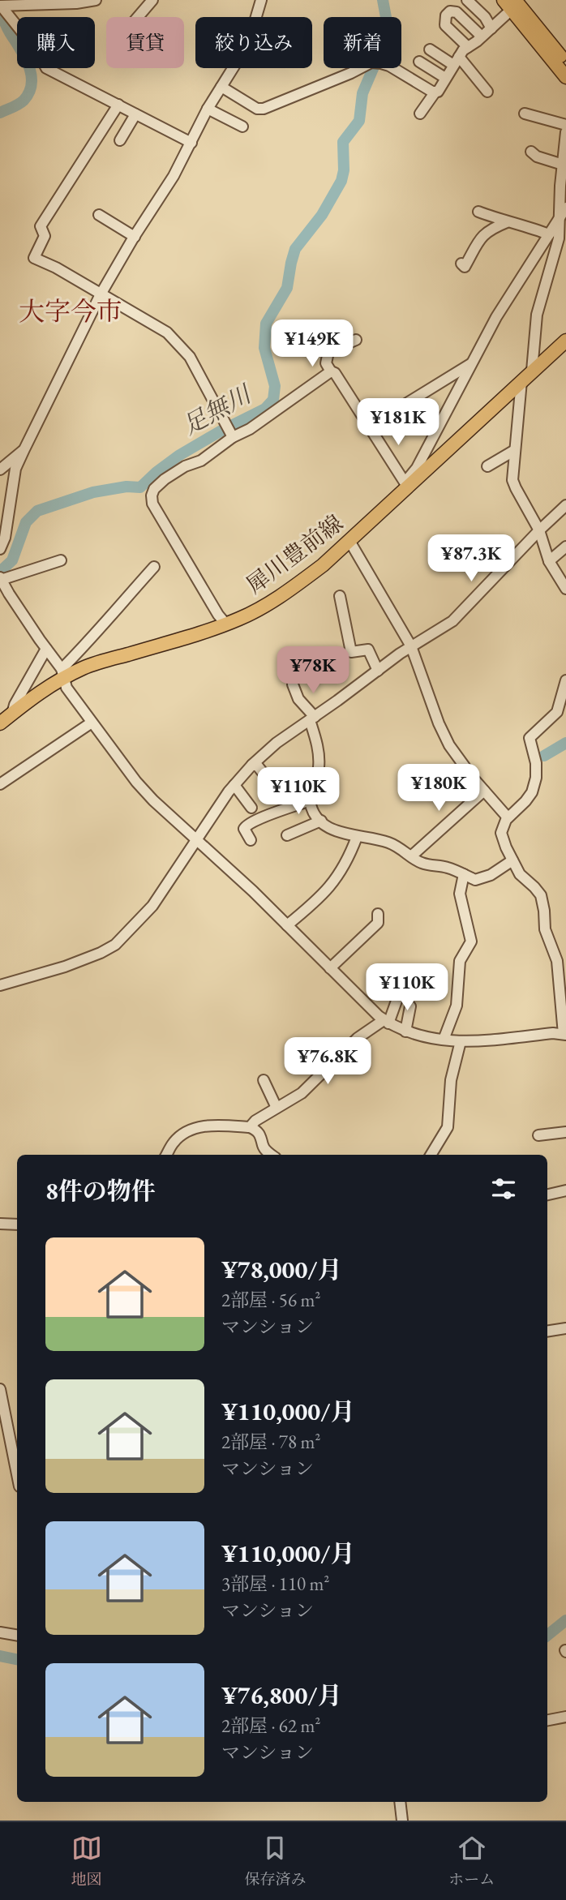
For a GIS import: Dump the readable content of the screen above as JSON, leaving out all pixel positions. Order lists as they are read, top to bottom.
{
  "streets": {
    "main road": ["犀川豊前線"]
  },
  "districts": ["大字今市"],
  "water": ["足無川"],
  "page": {
    "chip": [
      "購入",
      "賃貸",
      "絞り込み",
      "新着"
    ],
    "price": [
      "¥149K",
      "¥181K",
      "¥87.3K",
      "¥78K",
      "¥180K",
      "¥110K",
      "¥110K",
      "¥76.8K"
    ],
    "heading": "8件の物件",
    "list": [
      {
        "name": "¥78,000/月",
        "note": "2部屋 · 56 m² · マンション"
      },
      {
        "name": "¥110,000/月",
        "note": "2部屋 · 78 m² · マンション"
      },
      {
        "name": "¥110,000/月",
        "note": "3部屋 · 110 m² · マンション"
      },
      {
        "name": "¥76,800/月",
        "note": "2部屋 · 62 m² · マンション"
      }
    ],
    "tabs": ["地図", "保存済み", "ホーム"]
  }
}
